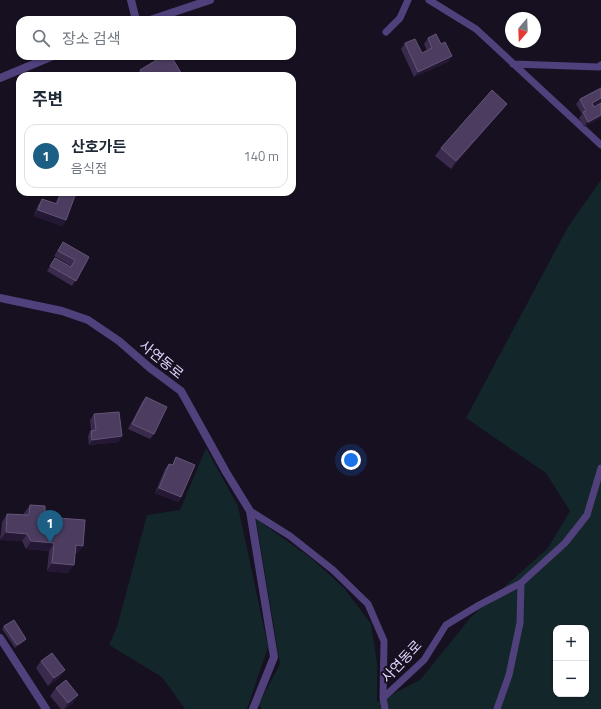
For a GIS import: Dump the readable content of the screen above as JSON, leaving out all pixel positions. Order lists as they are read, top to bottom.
{
  "streets": {
    "street": ["사연동로"]
  },
  "north": "bottom",
  "page": {
    "search": "장소 검색",
    "heading": "주변",
    "list": [
      {
        "mark": "1",
        "name": "산호가든",
        "note": "음식점",
        "value": "140 m"
      }
    ],
    "pins": "1",
    "map_buttons": ["+", "−"]
  }
}
